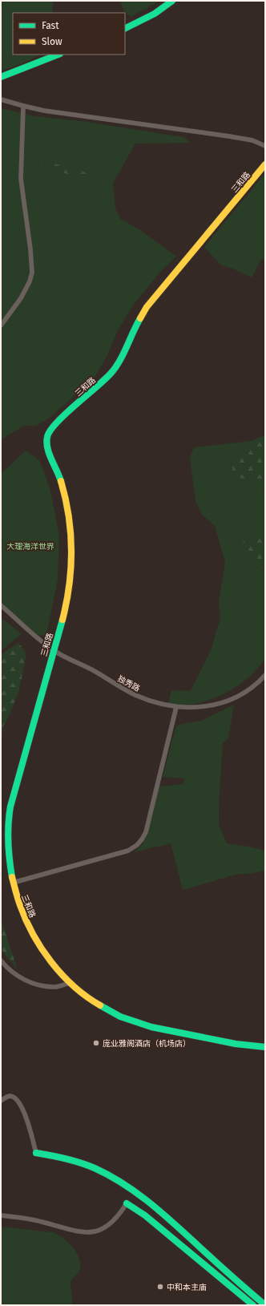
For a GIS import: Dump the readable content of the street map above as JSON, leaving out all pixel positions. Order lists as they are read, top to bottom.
{
  "streets": {
    "street": ["三和路", "独秀路"]
  },
  "crossings": [
    ["三和路", "独秀路"]
  ],
  "parks": ["大理海洋世界"],
  "places": ["庞业雅阁酒店（机场店）", "中和本主庙"],
  "legend": ["Fast", "Slow"]
}
